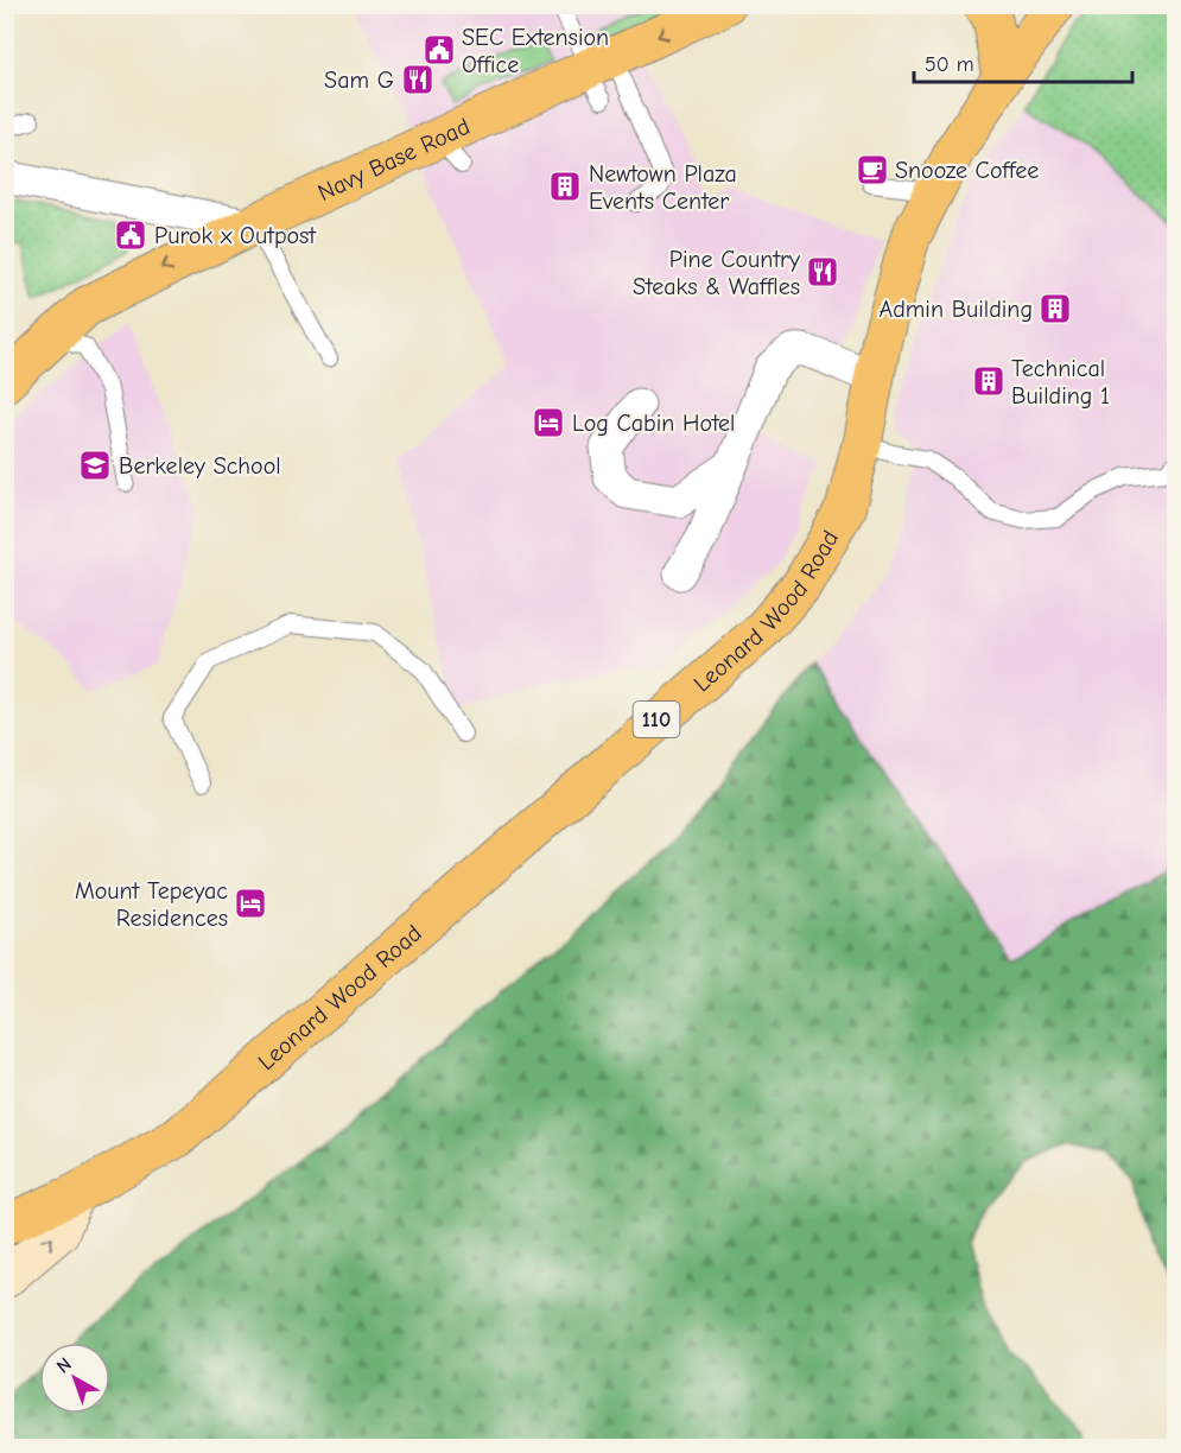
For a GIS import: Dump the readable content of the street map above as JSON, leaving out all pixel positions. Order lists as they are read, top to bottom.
{
  "streets": {
    "main road": ["Navy Base Road", "Leonard Wood Road", "110"]
  },
  "one_way": ["Navy Base Road"],
  "places": {
    "public building": ["SEC Extension Office", "Purok x Outpost"],
    "restaurant": ["Sam G", "Pine Country Steaks & Waffles"],
    "cafe": ["Snooze Coffee"],
    "building": ["Newtown Plaza Events Center", "Admin Building", "Technical Building 1"],
    "hotel": ["Log Cabin Hotel", "Mount Tepeyac Residences"],
    "school or university": ["Berkeley School"]
  },
  "scale_bar": "50 m",
  "north": "top left"
}
